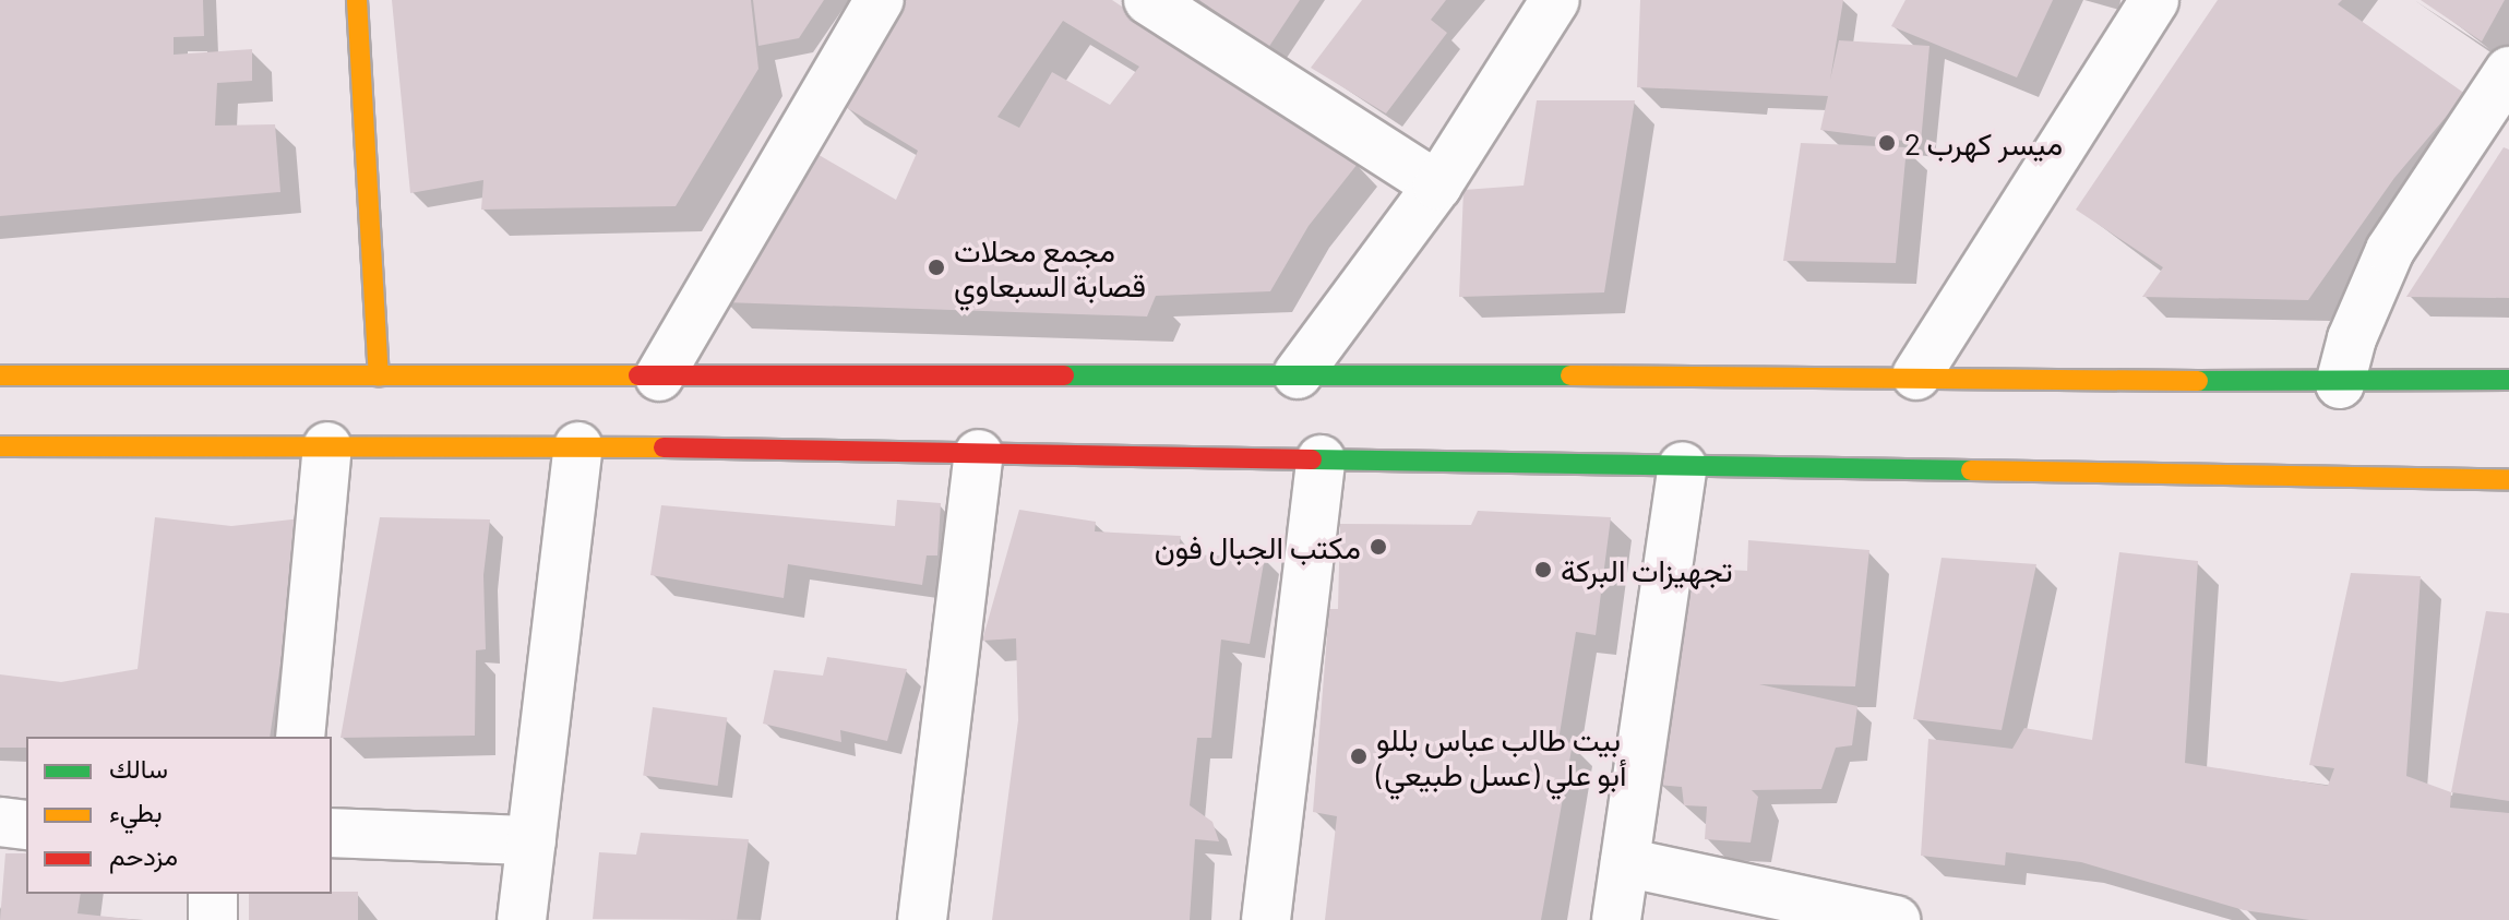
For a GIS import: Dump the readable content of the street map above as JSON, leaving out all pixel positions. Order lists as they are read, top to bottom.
{
  "places": [
    "ميسر كهرب 2",
    "مجمع محلات قصابة السبعاوي",
    "مكتب الجبال فون",
    "تجهيزات البركة",
    "بيت طالب عباس بللو أبو علي (عسل طبيعي)"
  ],
  "legend": ["سالك", "بطيء", "مزدحم"]
}
